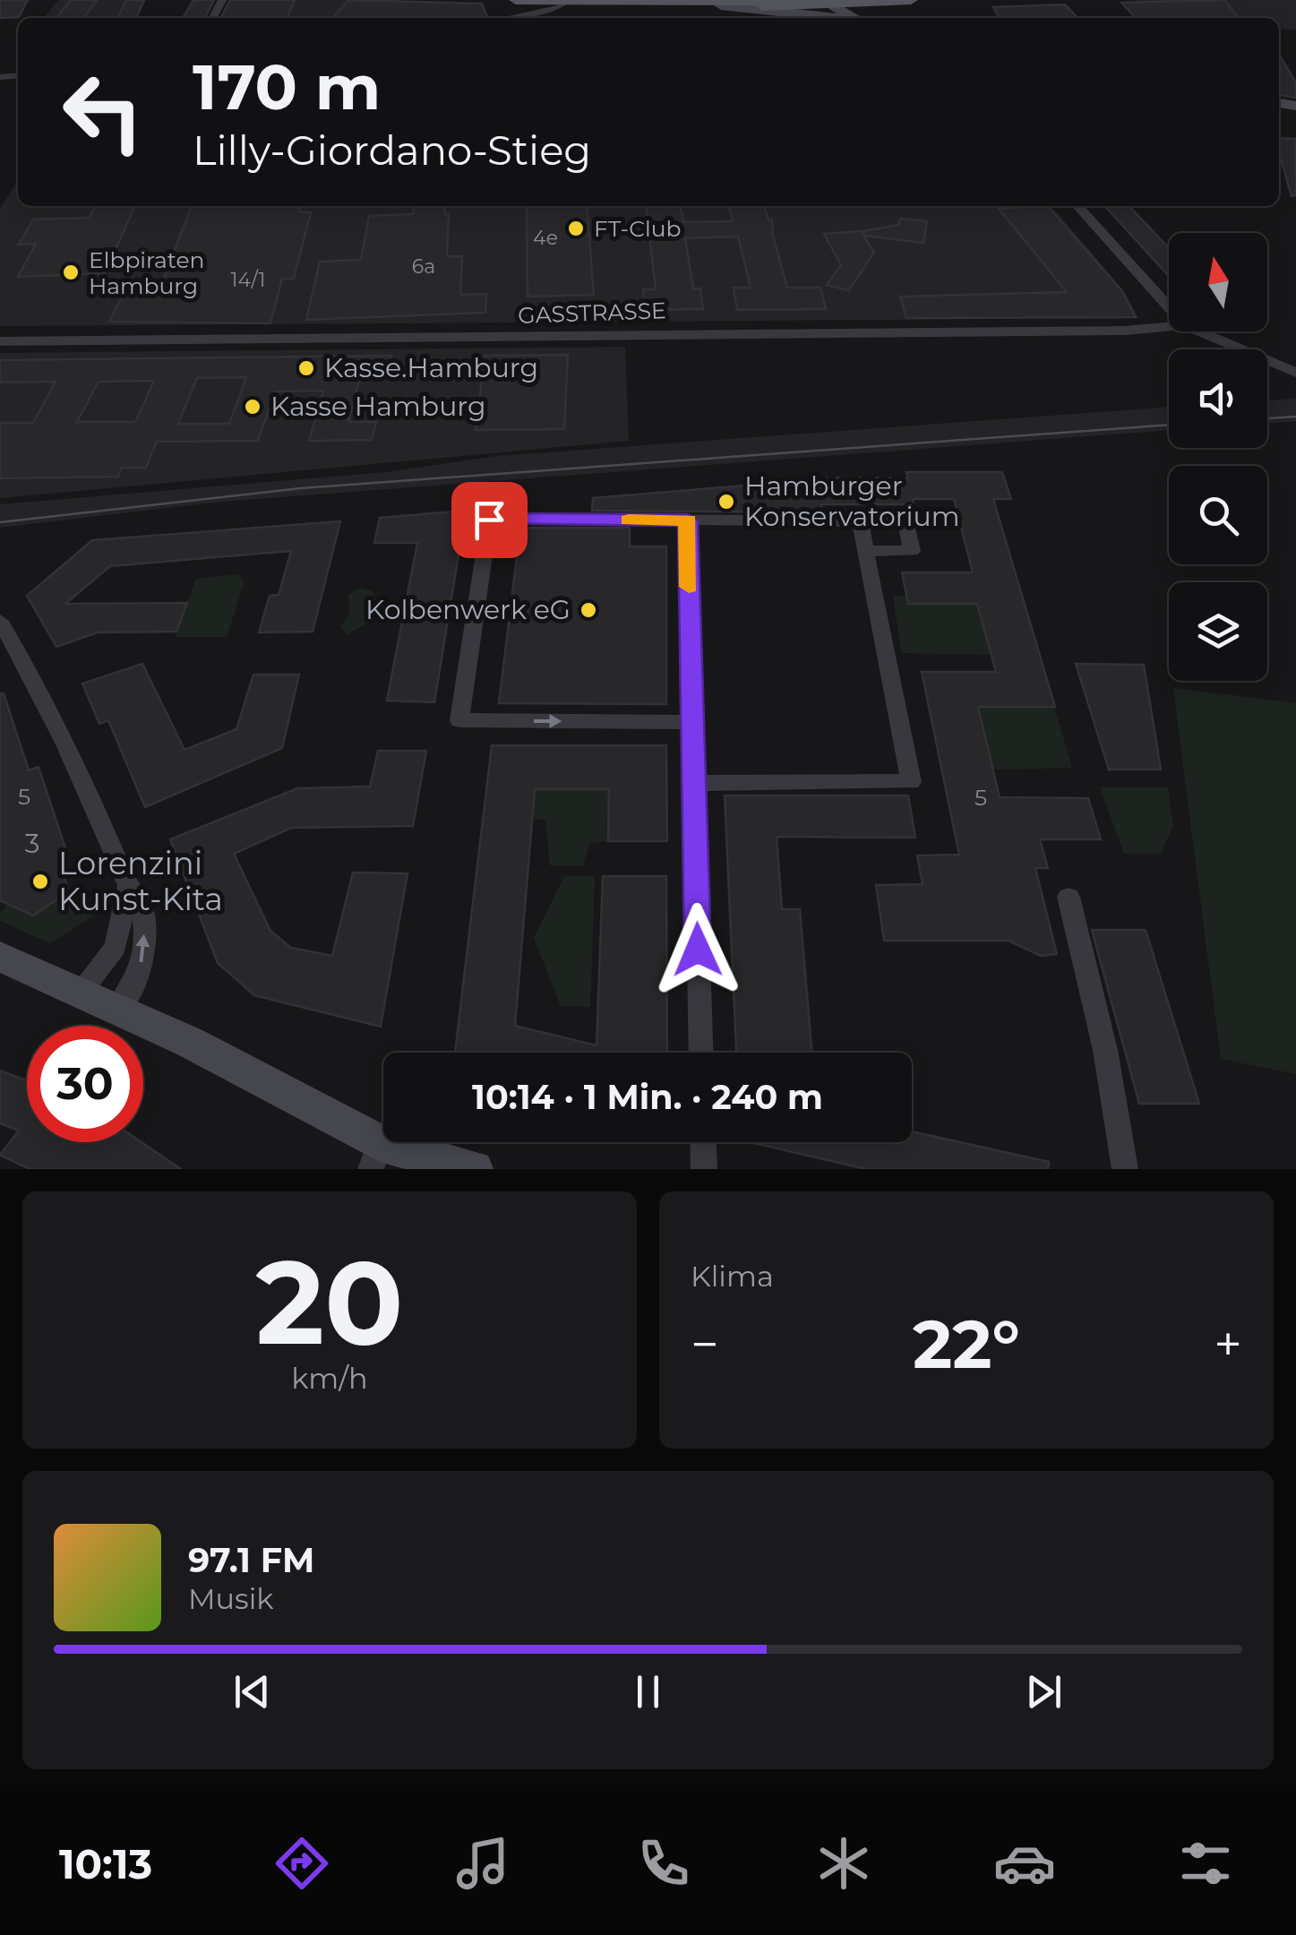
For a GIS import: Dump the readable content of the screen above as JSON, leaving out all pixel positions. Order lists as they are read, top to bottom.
{
  "streets": {
    "street": ["GASSTRASSE"]
  },
  "places": [
    "FT-Club",
    "Elbpiraten Hamburg",
    "Kasse.Hamburg",
    "Kasse Hamburg",
    "Hamburger Konservatorium",
    "Kolbenwerk eG",
    "Lorenzini Kunst-Kita"
  ],
  "house_numbers": [
    "4e",
    "6a",
    "14/1",
    "5",
    "5",
    "3"
  ],
  "north": "top",
  "page": {
    "turn": ["170 m", "Lilly-Giordano-Stieg"],
    "limit": "30",
    "trip": "10:14 · 1 Min. · 240 m",
    "tile": [
      ["20", "km/h"],
      "Klima"
    ],
    "heat": ["−", "22°", "+"],
    "song": ["97.1 FM", "Musik"],
    "tabs": "10:13"
  }
}
